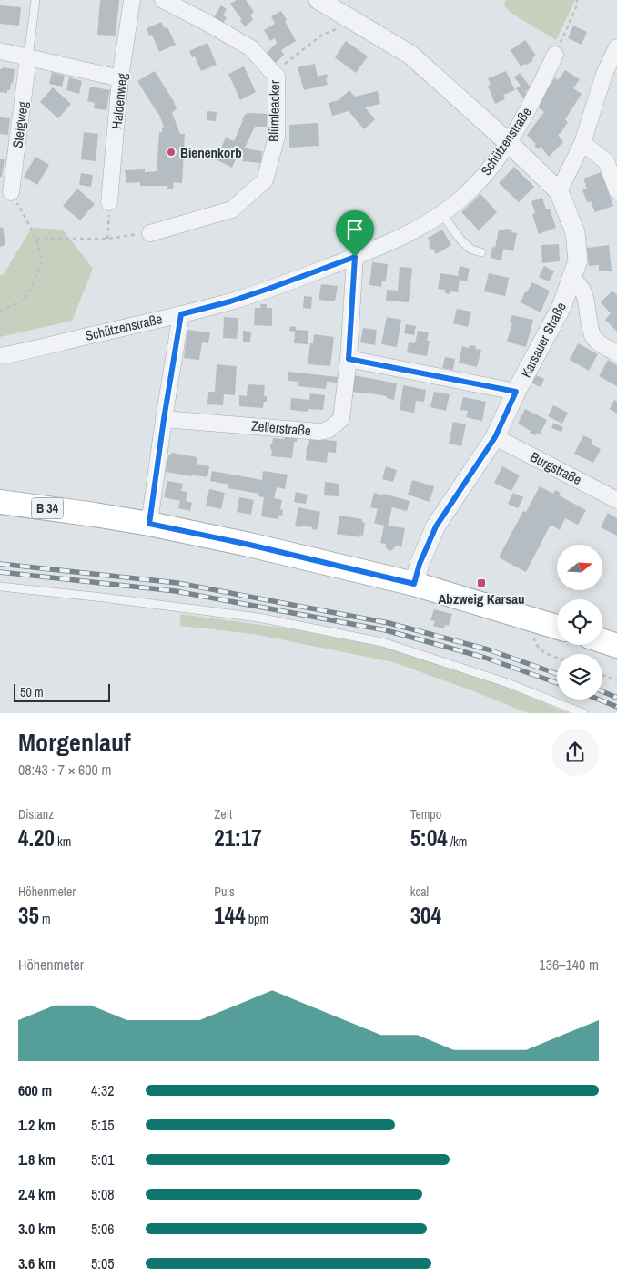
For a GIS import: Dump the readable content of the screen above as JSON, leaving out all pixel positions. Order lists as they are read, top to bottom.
{
  "streets": {
    "main road": ["B 34"],
    "street": [
      "Haldenweg",
      "Blümleacker",
      "Steigweg",
      "Schützenstraße",
      "Karsauer Straße",
      "Zellerstraße",
      "Burgstraße"
    ]
  },
  "crossings": [
    ["Schützenstraße", "Karsauer Straße"],
    ["Schützenstraße", "Zellerstraße"],
    ["Karsauer Straße", "Burgstraße"],
    ["Karsauer Straße", "B 34"]
  ],
  "places": {
    "other": ["Bienenkorb"],
    "transit": ["Abzweig Karsau"]
  },
  "scale_bar": "50 m",
  "north": "right",
  "page": {
    "scale": "50 m",
    "heading": ["Morgenlauf", "08:43 · 7 × 600 m"],
    "stats": [
      ["Distanz", "4.20 km"],
      ["Zeit", "21:17"],
      ["Tempo", "5:04 /km"],
      ["Höhenmeter", "35 m"],
      ["Puls", "144 bpm"],
      ["kcal", "304"]
    ],
    "chart": ["Höhenmeter", "136–140 m"],
    "list": [
      {
        "name": "600 m",
        "note": "4:32"
      },
      {
        "name": "1.2 km",
        "note": "5:15"
      },
      {
        "name": "1.8 km",
        "note": "5:01"
      },
      {
        "name": "2.4 km",
        "note": "5:08"
      },
      {
        "name": "3.0 km",
        "note": "5:06"
      },
      {
        "name": "3.6 km",
        "note": "5:05"
      }
    ]
  }
}
